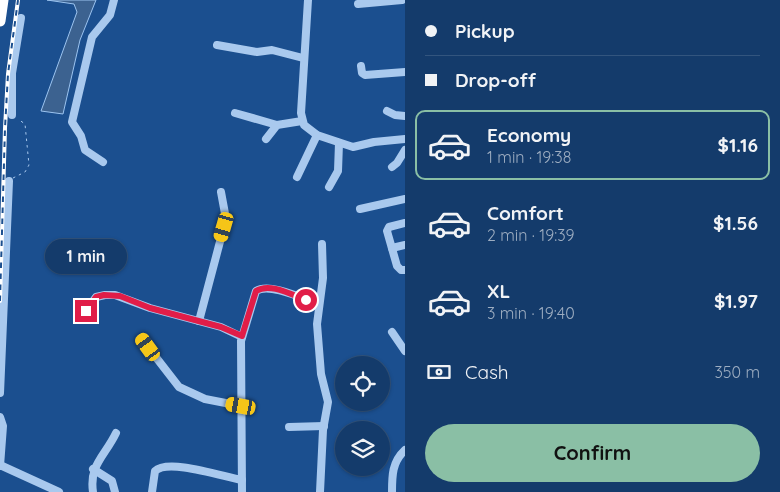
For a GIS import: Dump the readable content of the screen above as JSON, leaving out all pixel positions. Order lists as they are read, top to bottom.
{
  "page": {
    "banner": ["Pickup", "Drop-off"],
    "list": [
      {
        "name": "Economy",
        "note": "1 min · 19:38",
        "value": "$1.16"
      },
      {
        "name": "Comfort",
        "note": "2 min · 19:39",
        "value": "$1.56"
      },
      {
        "name": "XL",
        "note": "3 min · 19:40",
        "value": "$1.97"
      }
    ],
    "bubble": "1 min",
    "pay": ["Cash", "350 m"],
    "buttons": "Confirm"
  }
}
